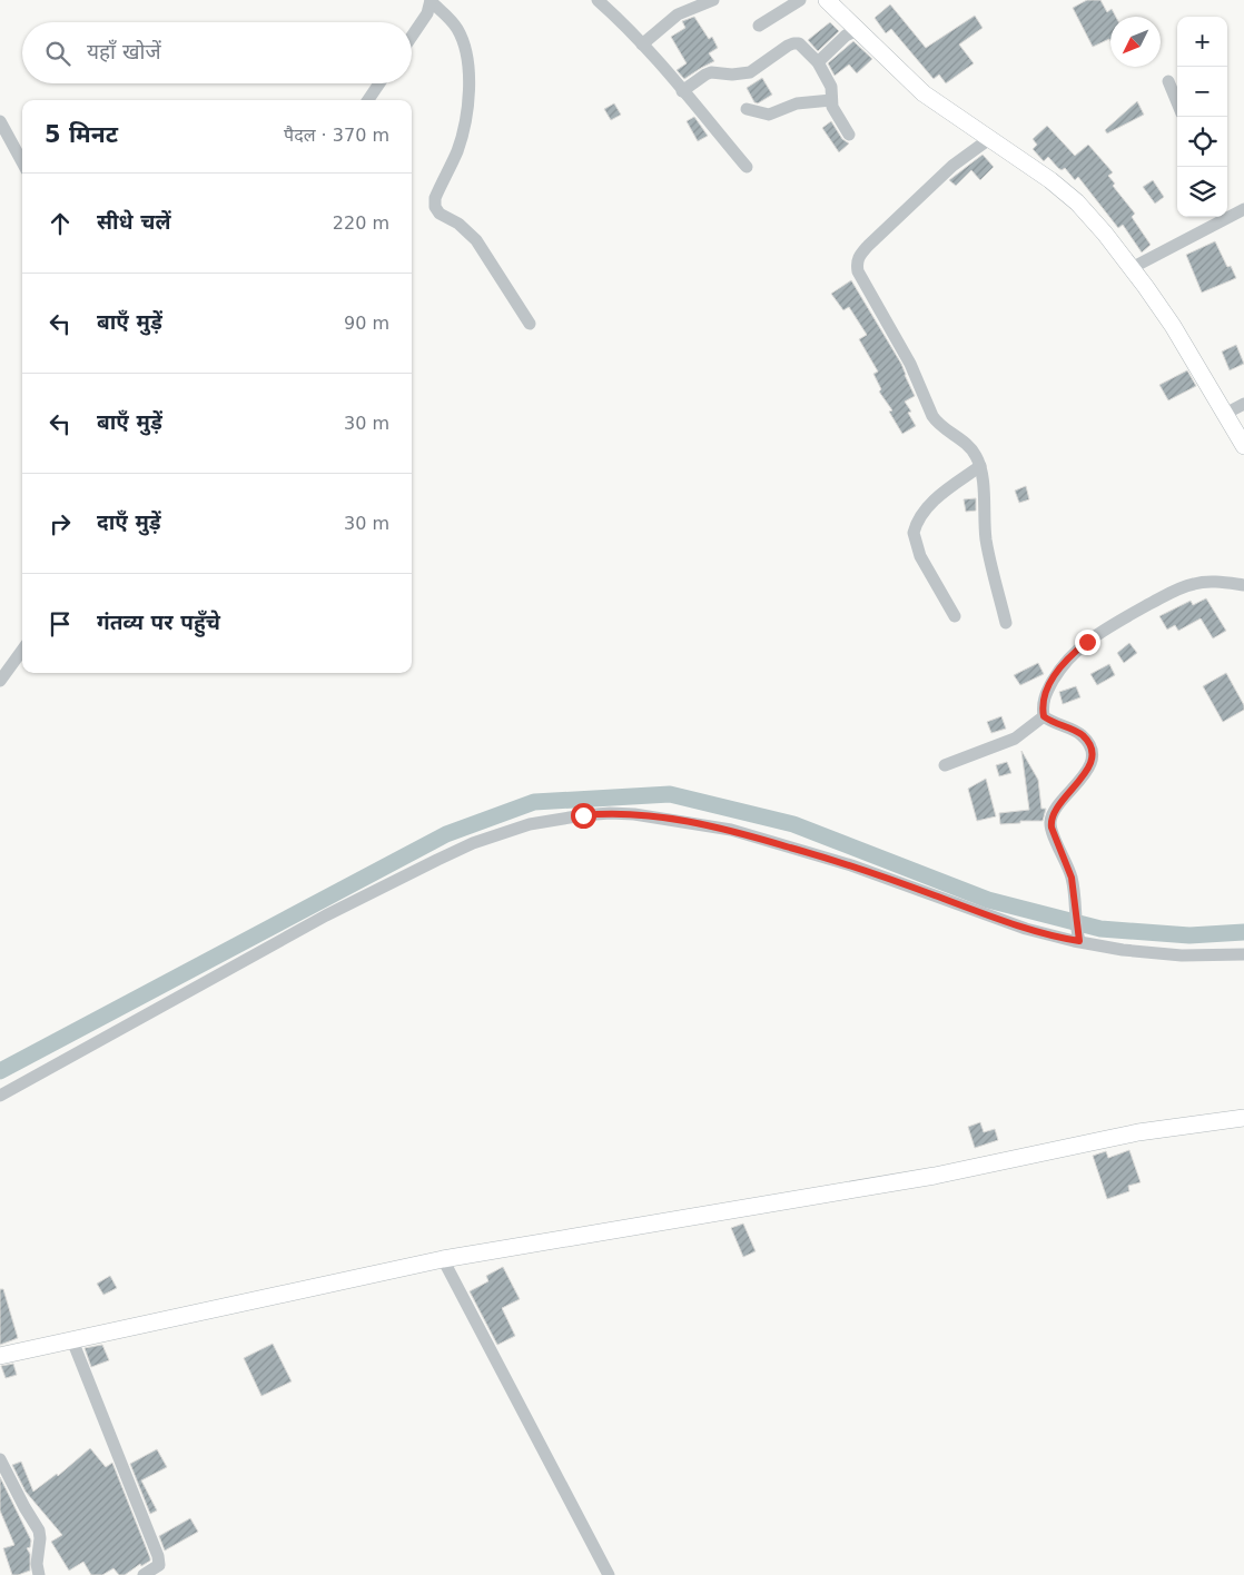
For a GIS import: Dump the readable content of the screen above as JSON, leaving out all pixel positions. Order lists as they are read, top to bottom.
{
  "north": "bottom left",
  "page": {
    "map_buttons": ["+", "−"],
    "search": "यहाँ खोजें",
    "heading": ["5 मिनट", "पैदल · 370 m"],
    "list": [
      ["सीधे चलें", "220 m"],
      ["बाएँ मुड़ें", "90 m"],
      ["बाएँ मुड़ें", "30 m"],
      ["दाएँ मुड़ें", "30 m"],
      "गंतव्य पर पहुँचे"
    ]
  }
}
